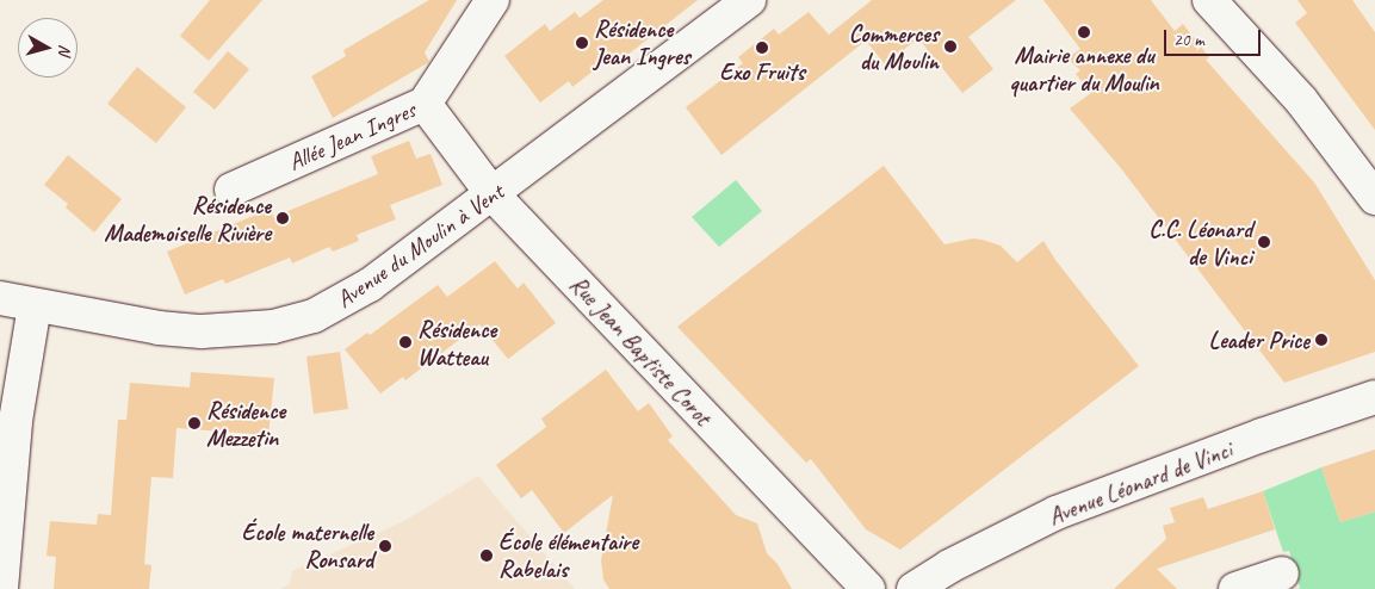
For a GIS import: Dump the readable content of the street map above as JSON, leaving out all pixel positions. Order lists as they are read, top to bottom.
{
  "streets": {
    "street": [
      "Allée Jean Ingres",
      "Avenue du Moulin à Vent",
      "Rue Jean Baptiste Corot",
      "Avenue Léonard de Vinci"
    ]
  },
  "crossings": [
    ["Allée Jean Ingres", "Rue Jean Baptiste Corot"],
    ["Avenue du Moulin à Vent", "Rue Jean Baptiste Corot"]
  ],
  "places": [
    "Mairie annexe du quartier du Moulin",
    "Résidence Jean Ingres",
    "Commerces du Moulin",
    "Exo Fruits",
    "Résidence Mademoiselle Rivière",
    "C.C. Léonard de Vinci",
    "Leader Price",
    "Résidence Watteau",
    "Résidence Mezzetin",
    "École maternelle Ronsard",
    "École élémentaire Rabelais"
  ],
  "scale_bar": "20 m",
  "north": "right"
}
